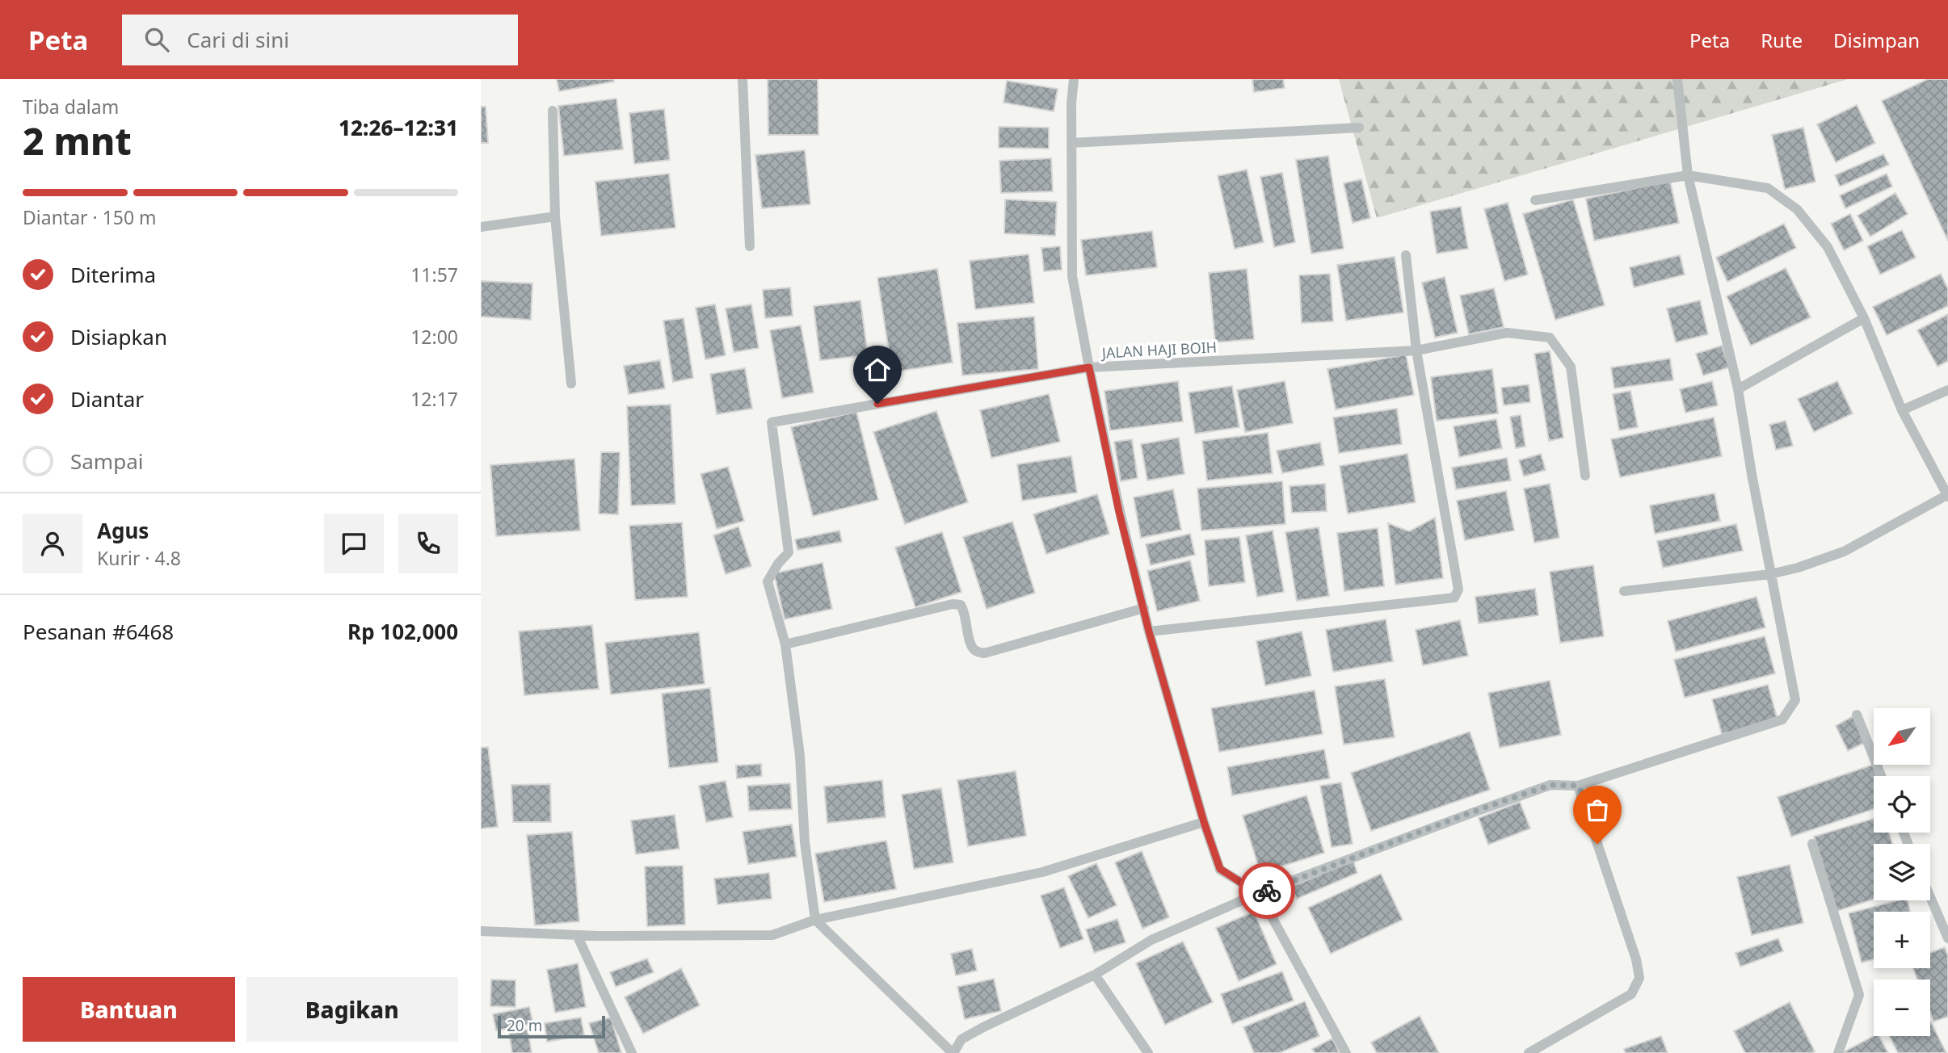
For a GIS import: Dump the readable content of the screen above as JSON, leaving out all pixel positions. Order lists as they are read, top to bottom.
{
  "streets": {
    "street": ["JALAN HAJI BOIH"]
  },
  "scale_bar": "20 m",
  "north": "bottom left",
  "page": {
    "header": "Peta",
    "search": "Cari di sini",
    "nav": ["Peta", "Rute", "Disimpan"],
    "heading": ["2 mnt", "Tiba dalam", "12:26–12:31"],
    "panel": [
      "Agus",
      "Kurir · 4.8",
      "Pesanan #6468",
      "Rp 102,000"
    ],
    "bar": "Diantar · 150 m",
    "list": [
      ["Diterima", "11:57"],
      ["Disiapkan", "12:00"],
      ["Diantar", "12:17"],
      "Sampai"
    ],
    "map_buttons": ["+", "−"],
    "buttons": ["Bantuan", "Bagikan"],
    "scale": "20 m"
  }
}
